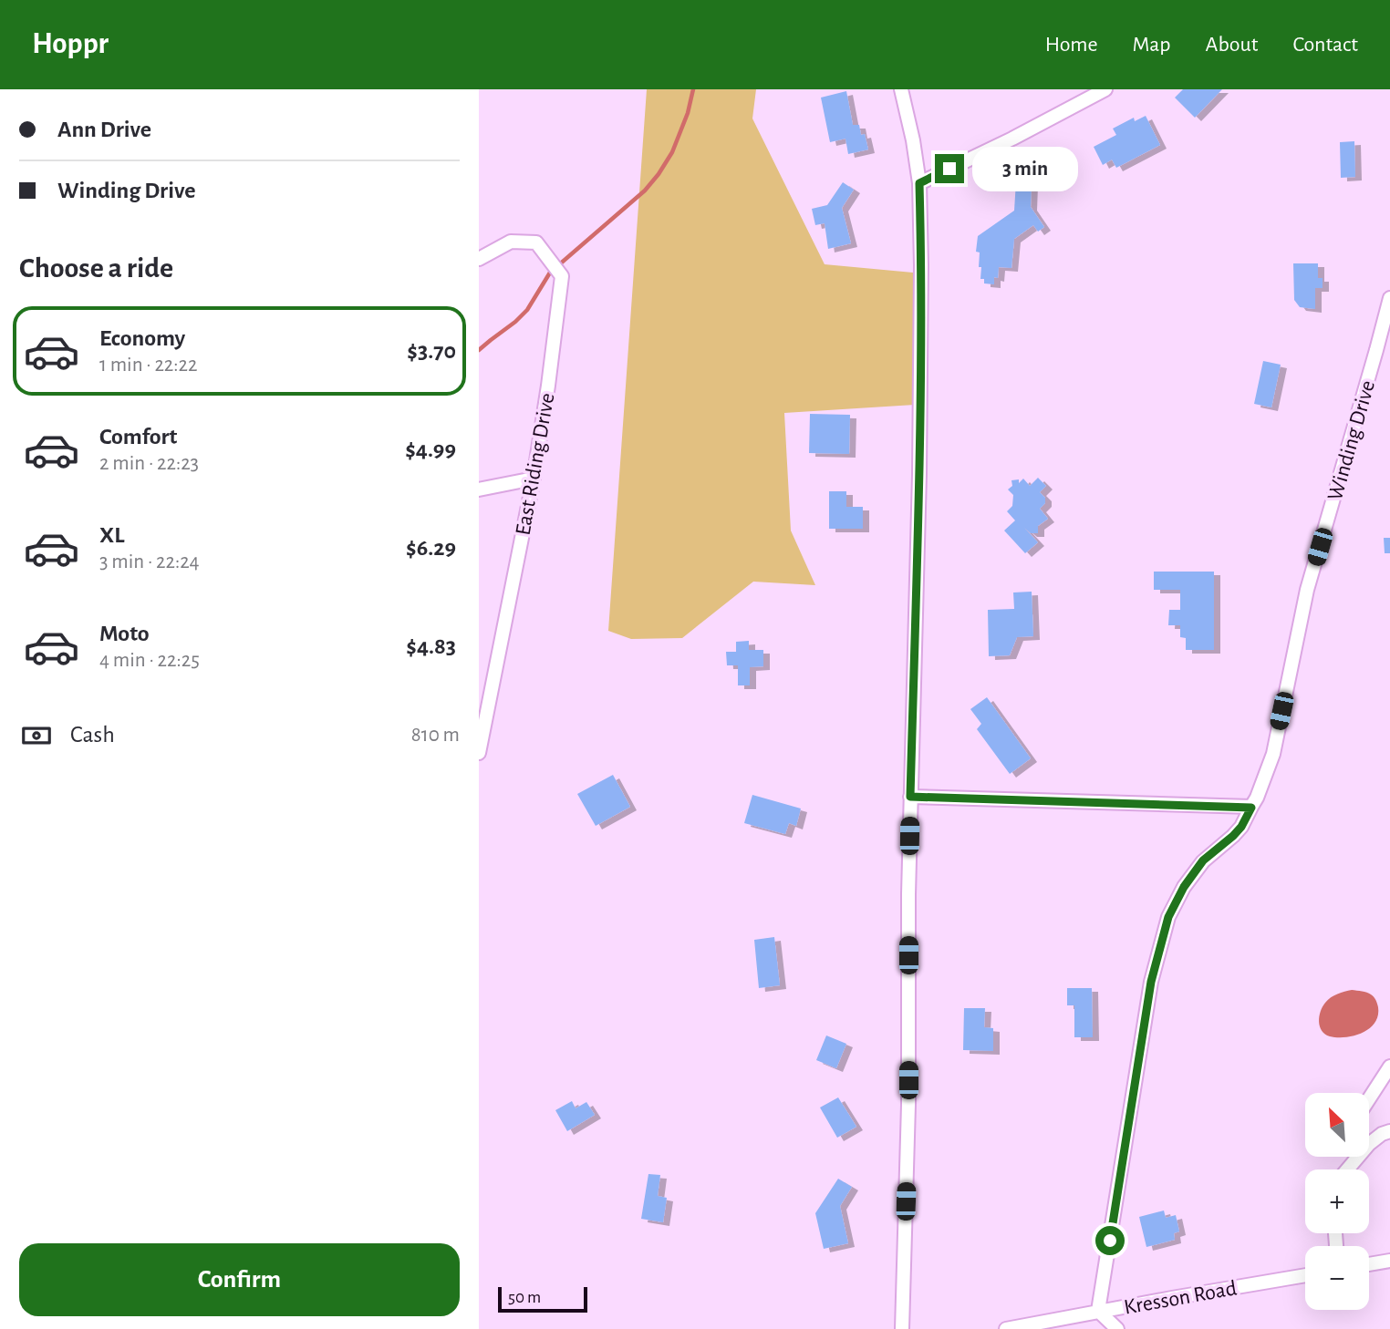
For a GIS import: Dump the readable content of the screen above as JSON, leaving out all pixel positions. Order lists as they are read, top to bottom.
{
  "streets": {
    "street": ["Winding Drive", "East Riding Drive", "Kresson Road"]
  },
  "crossings": [
    ["Winding Drive", "Kresson Road"]
  ],
  "scale_bar": "50 m",
  "north": "top left",
  "page": {
    "header": "Hoppr",
    "nav": [
      "Home",
      "Map",
      "About",
      "Contact"
    ],
    "banner": ["Ann Drive", "Winding Drive"],
    "bubble": "3 min",
    "heading": "Choose a ride",
    "list": [
      {
        "name": "Economy",
        "note": "1 min · 22:22",
        "value": "$3.70"
      },
      {
        "name": "Comfort",
        "note": "2 min · 22:23",
        "value": "$4.99"
      },
      {
        "name": "XL",
        "note": "3 min · 22:24",
        "value": "$6.29"
      },
      {
        "name": "Moto",
        "note": "4 min · 22:25",
        "value": "$4.83"
      }
    ],
    "pay": ["Cash", "810 m"],
    "map_buttons": ["+", "−"],
    "buttons": "Confirm",
    "scale": "50 m"
  }
}
